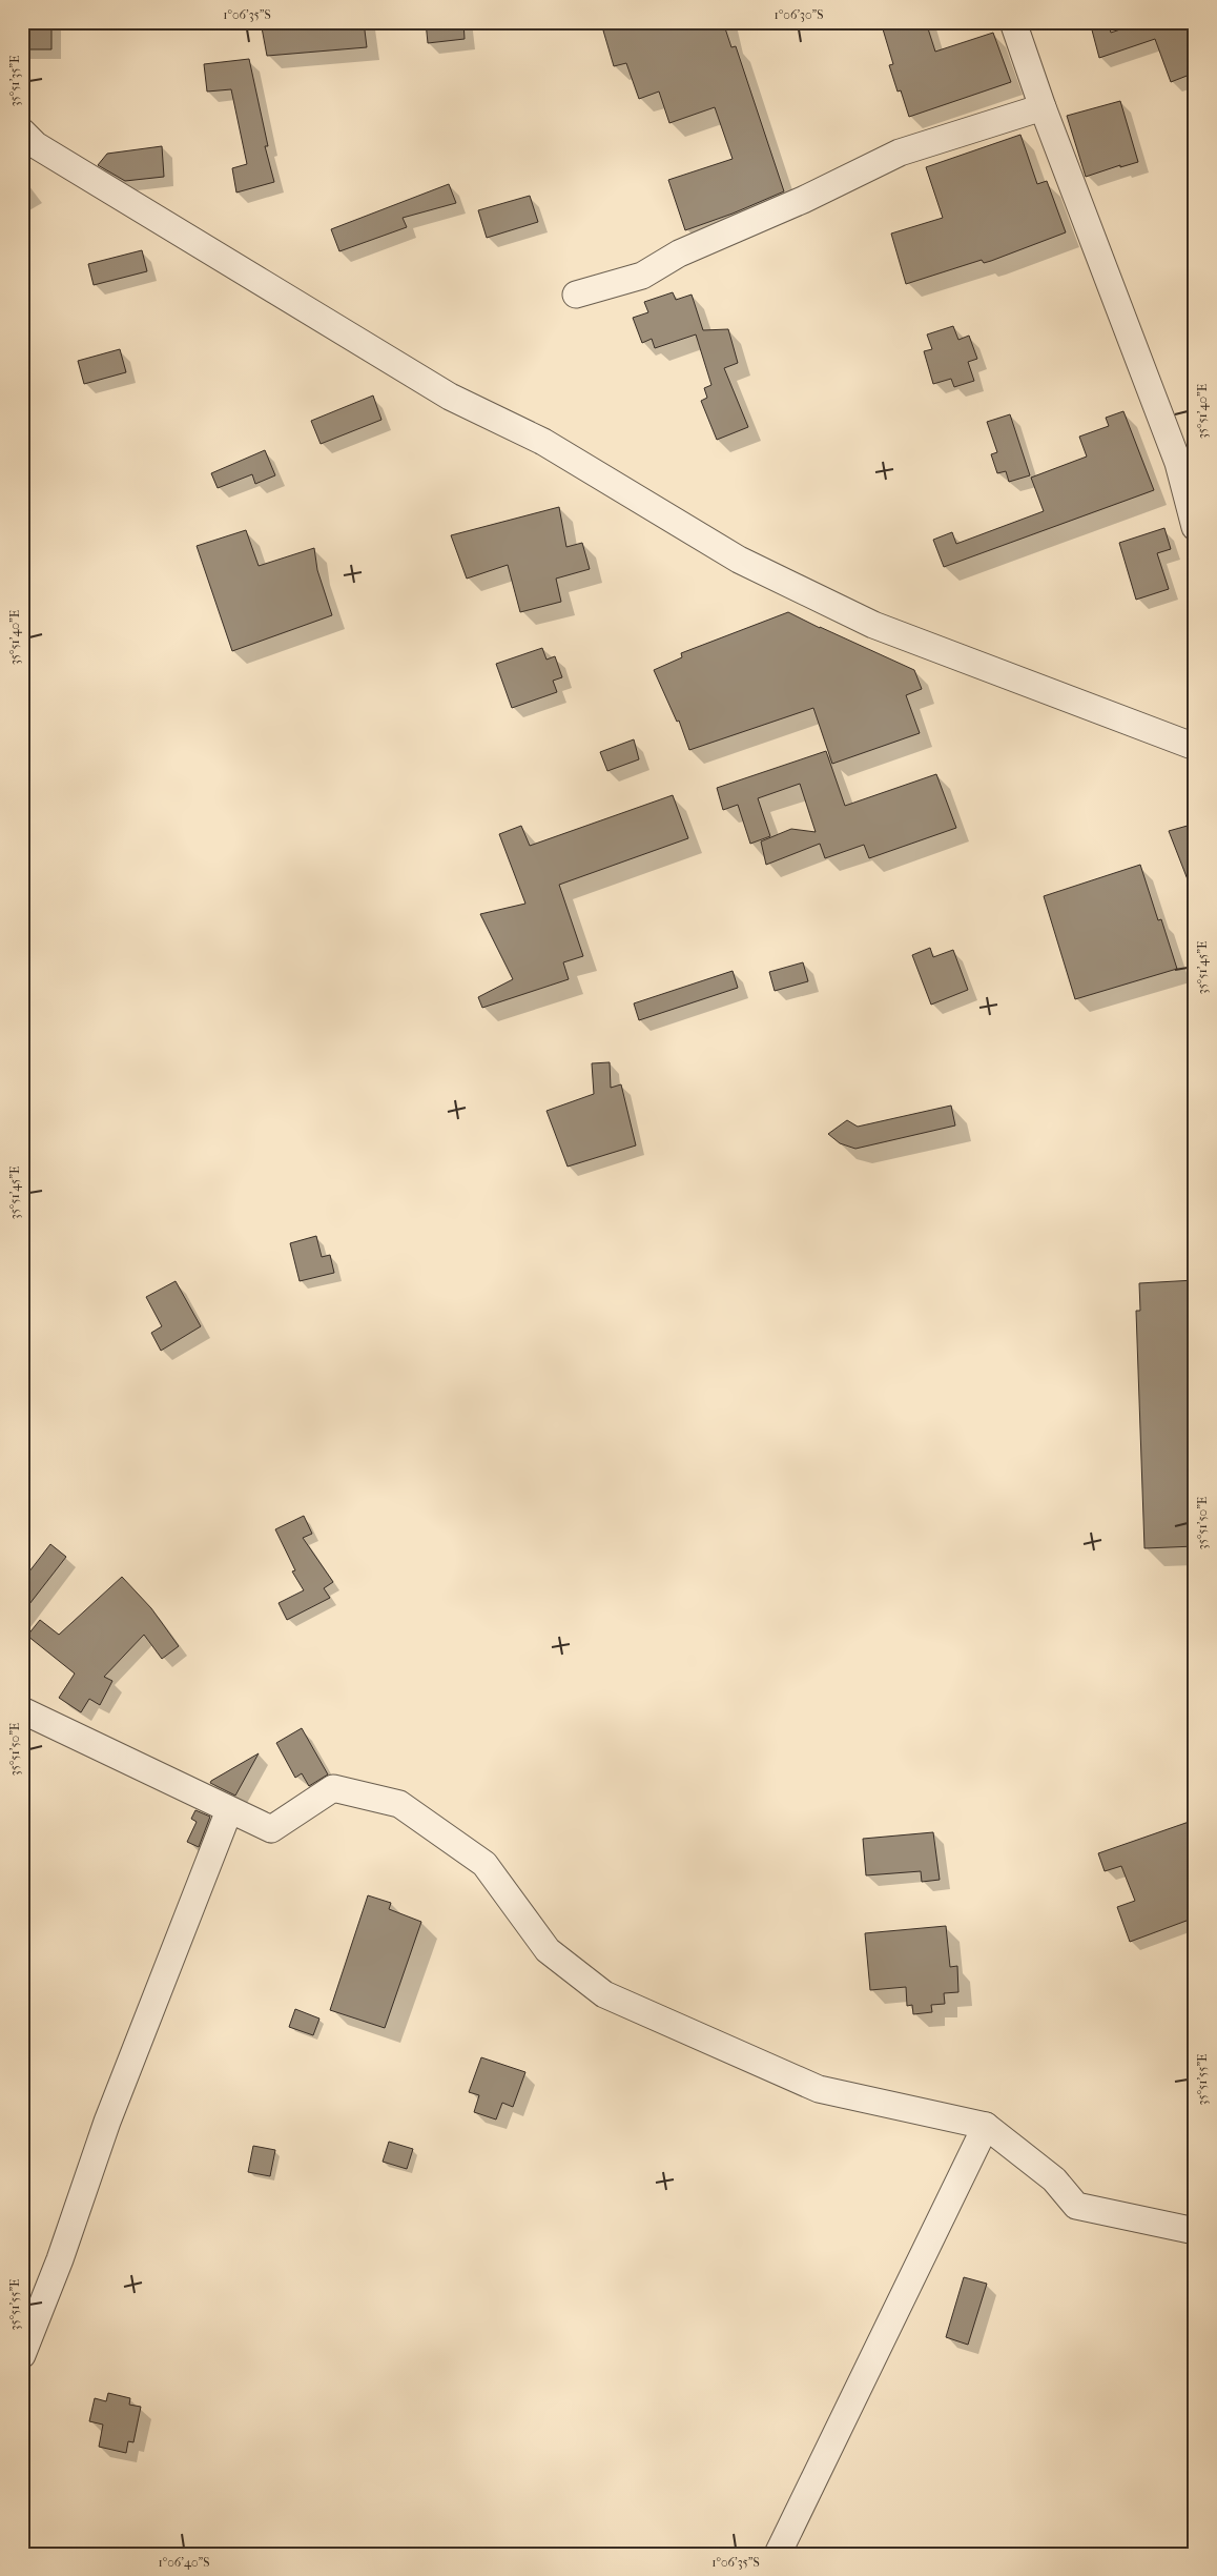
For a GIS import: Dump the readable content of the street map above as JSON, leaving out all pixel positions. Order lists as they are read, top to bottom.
{
  "coordinates": [
    "1°06'35\"S",
    "1°06'30\"S",
    "35°51'35\"E",
    "35°51'40\"E",
    "35°51'45\"E",
    "35°51'50\"E",
    "35°51'55\"E",
    "1°06'40\"S"
  ]
}
